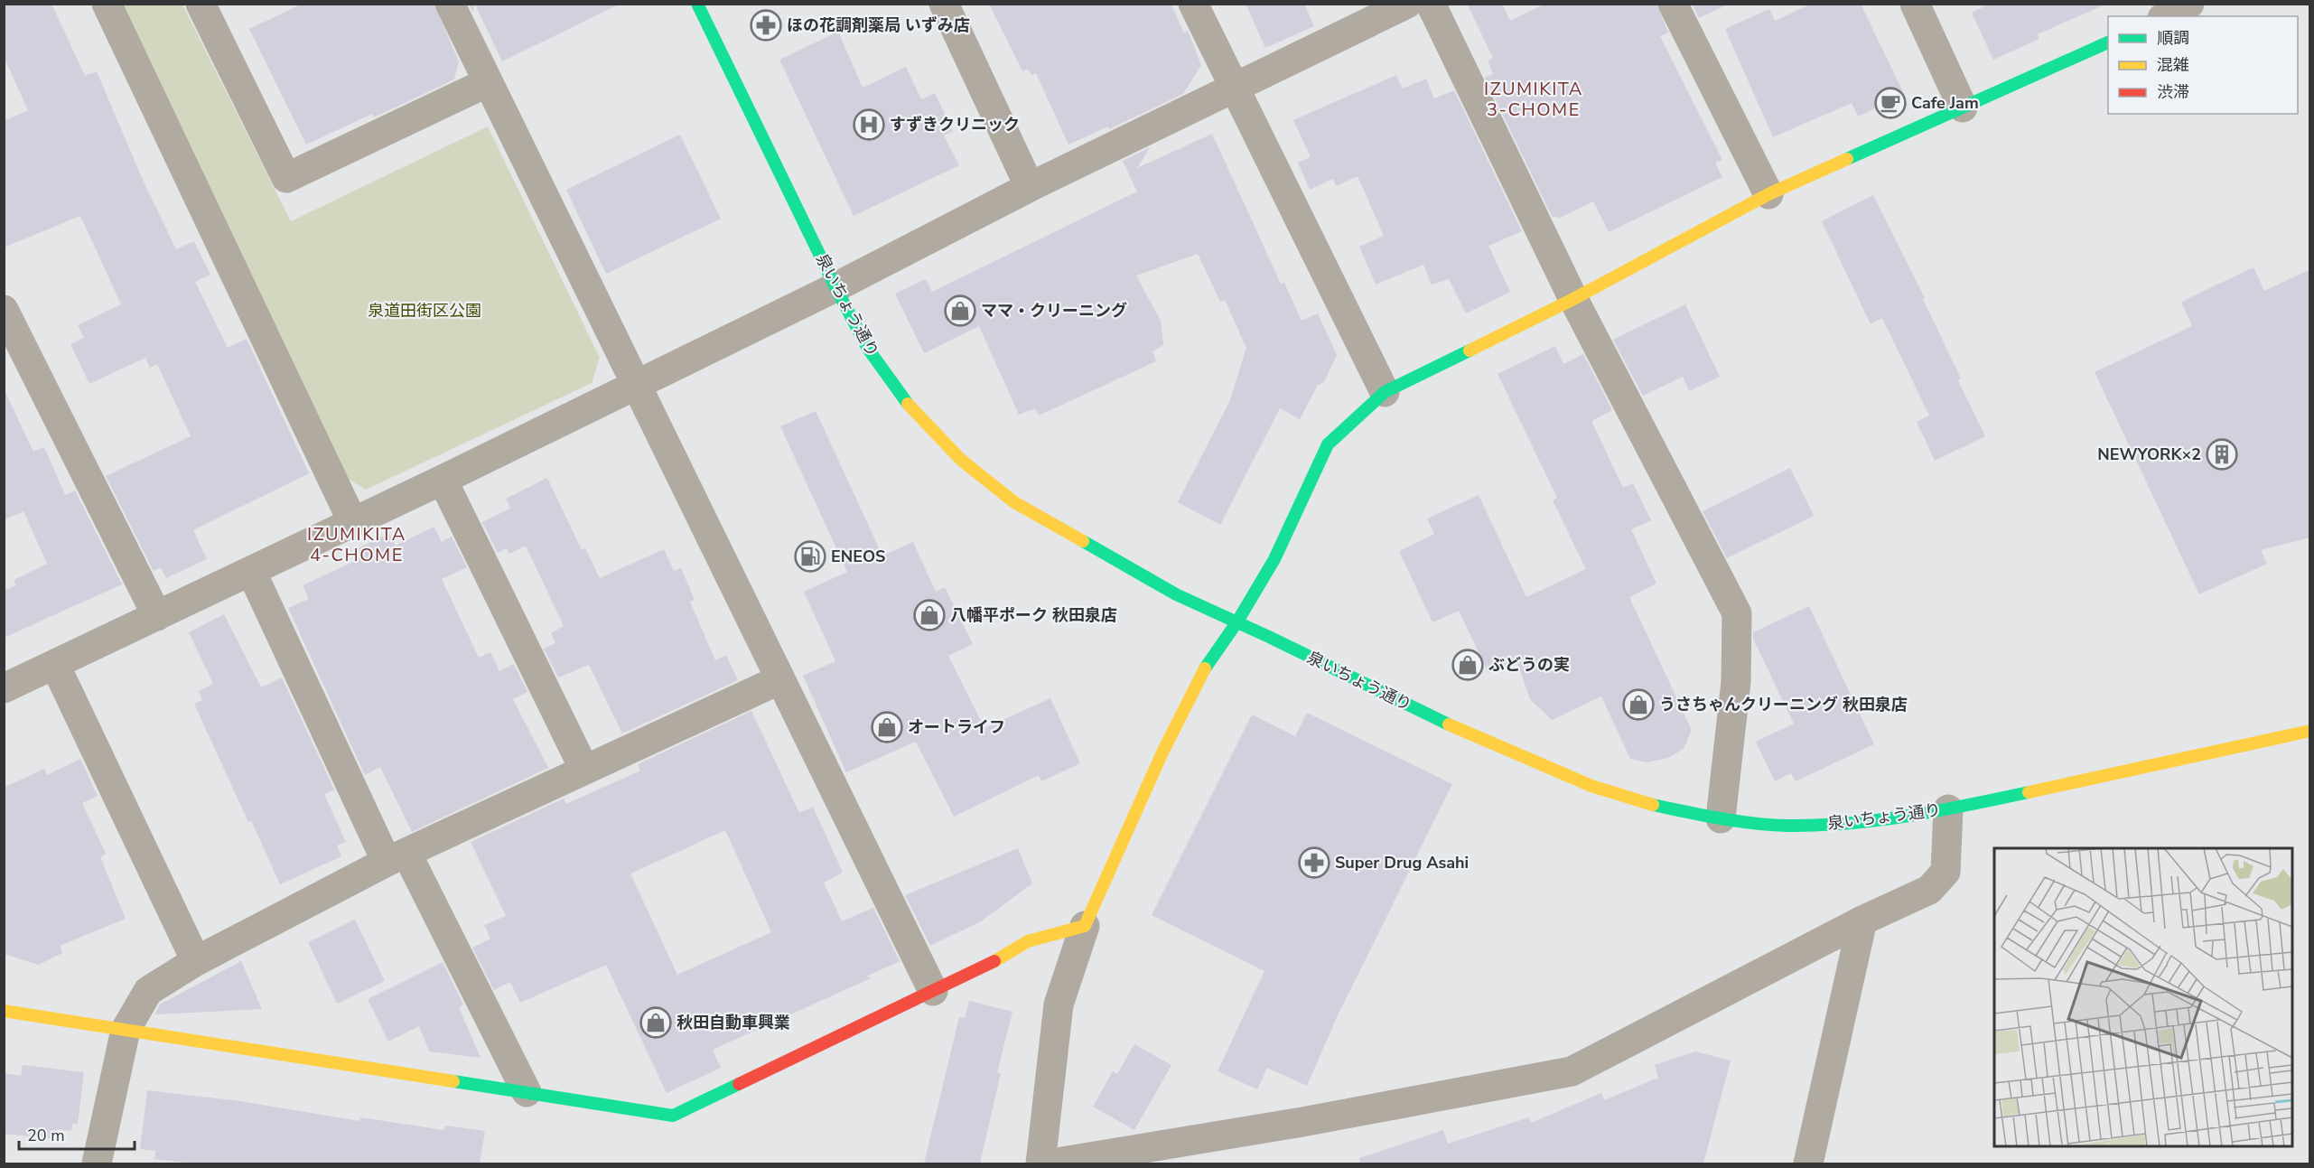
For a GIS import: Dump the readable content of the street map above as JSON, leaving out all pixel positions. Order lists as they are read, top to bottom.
{
  "streets": {
    "street": ["泉いちょう通り"]
  },
  "districts": ["IZUMIKITA 3-CHOME", "IZUMIKITA 4-CHOME"],
  "parks": ["泉道田街区公園"],
  "places": {
    "pharmacy": ["ほの花調剤薬局 いずみ店", "Super Drug Asahi"],
    "cafe": ["Cafe Jam"],
    "hospital": ["すずきクリニック"],
    "shop": [
      "ママ・クリーニング",
      "八幡平ポーク 秋田泉店",
      "ぶどうの実",
      "うさちゃんクリーニング 秋田泉店",
      "オートライフ",
      "秋田自動車興業"
    ],
    "building": ["NEWYORK×2"],
    "fuel station": ["ENEOS"]
  },
  "legend": ["順調", "混雑", "渋滞"],
  "scale_bar": "20 m"
}
